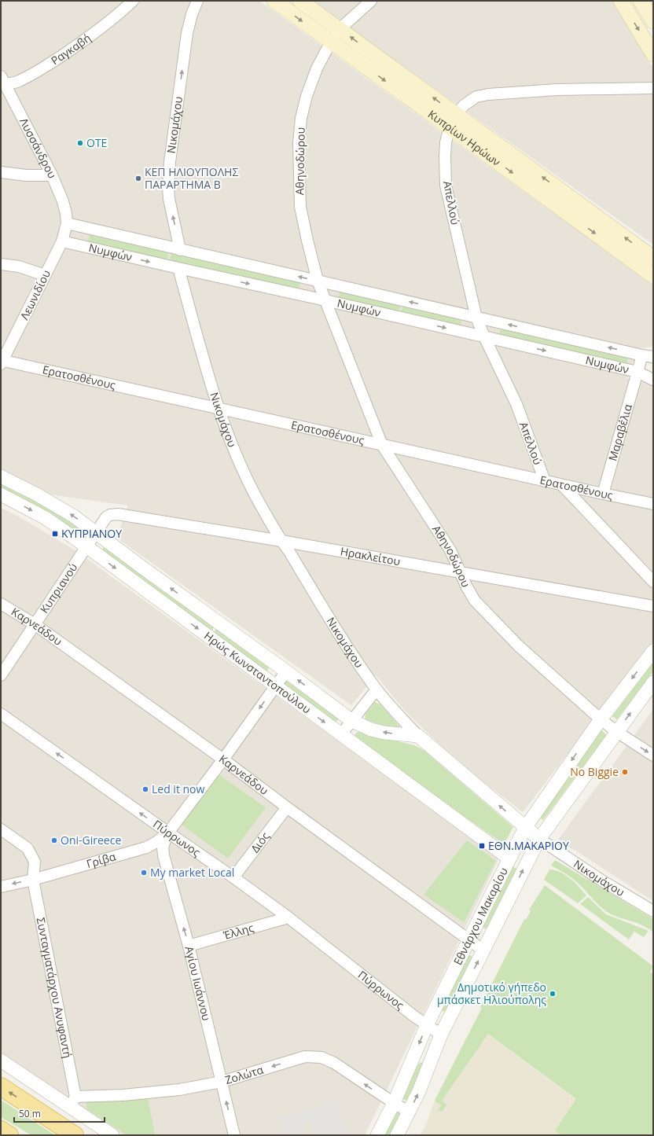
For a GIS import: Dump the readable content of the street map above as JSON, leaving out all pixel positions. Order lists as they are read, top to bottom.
{
  "streets": {
    "main road": ["Κυπρίων Ηρώων"],
    "street": [
      "Ραγκαβή",
      "Νικομάχου",
      "Λυσσάνδρου",
      "Αθηνοδώρου",
      "Απελλού",
      "Νυμφών",
      "Λεωνιδίου",
      "Ερατοσθένους",
      "Μαραβέλια",
      "Ηρακλείτου",
      "Κυπριανού",
      "Καρνεάδου",
      "Ηρώς Κωνσταντοπούλου",
      "Πύρρωνος",
      "Διός",
      "Γρίβα",
      "Εθνάρχου Μακαρίου",
      "Έλλης",
      "Αγίου Ιωάννου",
      "Συνταγματάρχου Ανυφαντή",
      "Ζολώτα"
    ]
  },
  "crossings": [
    ["Ραγκαβή", "Λυσσάνδρου"],
    ["Νικομάχου", "Νυμφών"],
    ["Νικομάχου", "Ερατοσθένους"],
    ["Νικομάχου", "Ηρακλείτου"],
    ["Νικομάχου", "Ηρώς Κωνσταντοπούλου"],
    ["Νικομάχου", "Εθνάρχου Μακαρίου"],
    ["Κυπρίων Ηρώων", "Αθηνοδώρου"],
    ["Κυπρίων Ηρώων", "Απελλού"],
    ["Λυσσάνδρου", "Νυμφών"],
    ["Λυσσάνδρου", "Λεωνιδίου"],
    ["Αθηνοδώρου", "Νυμφών"],
    ["Αθηνοδώρου", "Ερατοσθένους"],
    ["Αθηνοδώρου", "Ηρακλείτου"],
    ["Αθηνοδώρου", "Εθνάρχου Μακαρίου"],
    ["Απελλού", "Νυμφών"],
    ["Απελλού", "Ερατοσθένους"],
    ["Νυμφών", "Λεωνιδίου"],
    ["Νυμφών", "Μαραβέλια"],
    ["Λεωνιδίου", "Ερατοσθένους"],
    ["Ερατοσθένους", "Μαραβέλια"],
    ["Ηρακλείτου", "Κυπριανού"],
    ["Ηρακλείτου", "Ηρώς Κωνσταντοπούλου"],
    ["Κυπριανού", "Καρνεάδου"],
    ["Κυπριανού", "Ηρώς Κωνσταντοπούλου"],
    ["Καρνεάδου", "Διός"],
    ["Καρνεάδου", "Γρίβα"],
    ["Καρνεάδου", "Εθνάρχου Μακαρίου"],
    ["Ηρώς Κωνσταντοπούλου", "Γρίβα"],
    ["Ηρώς Κωνσταντοπούλου", "Εθνάρχου Μακαρίου"],
    ["Πύρρωνος", "Διός"],
    ["Πύρρωνος", "Γρίβα"],
    ["Πύρρωνος", "Εθνάρχου Μακαρίου"],
    ["Πύρρωνος", "Έλλης"],
    ["Πύρρωνος", "Αγίου Ιωάννου"],
    ["Γρίβα", "Αγίου Ιωάννου"],
    ["Γρίβα", "Συνταγματάρχου Ανυφαντή"],
    ["Εθνάρχου Μακαρίου", "Ζολώτα"],
    ["Έλλης", "Αγίου Ιωάννου"],
    ["Αγίου Ιωάννου", "Ζολώτα"],
    ["Συνταγματάρχου Ανυφαντή", "Ζολώτα"]
  ],
  "one_way": ["Πύρρωνος", "Αγίου Ιωάννου", "Ζολώτα"],
  "places": {
    "other": [
      "ΟΤΕ",
      "ΚΕΠ ΗΛΙΟΥΠΟΛΗΣ ΠΑΡΑΡΤΗΜΑ Β",
      "Νο Biggie",
      "Led it now",
      "Oni-Gireece",
      "My market Local",
      "Δημοτικό γήπεδο μπάσκετ Ηλιούπολης"
    ],
    "transit": ["ΚΥΠΡΙΑΝΟΥ", "ΕΘΝ.ΜΑΚΑΡΙΟΥ"]
  },
  "scale_bar": "50 m"
}
